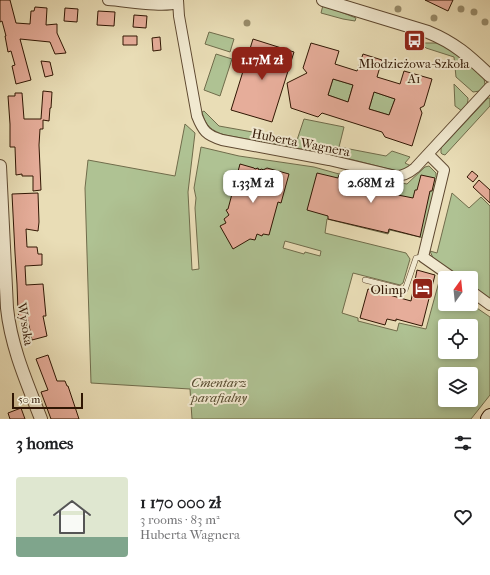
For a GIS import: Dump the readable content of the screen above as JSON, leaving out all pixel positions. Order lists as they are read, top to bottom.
{
  "streets": {
    "street": ["Huberta Wagnera", "Wysoka"]
  },
  "parks": ["Cmentarz parafialny"],
  "places": {
    "bus stop": ["Młodzieżowa-Szkoła A1"],
    "hotel": ["Olimp"]
  },
  "scale_bar": "50 m",
  "north": "top",
  "page": {
    "price": ["1.17M zł", "1.33M zł", "2.68M zł"],
    "scale": "50 m",
    "heading": "3 homes",
    "list": [
      {
        "name": "1 170 000 zł",
        "note": "3 rooms · 83 m² · Huberta Wagnera"
      }
    ]
  }
}
